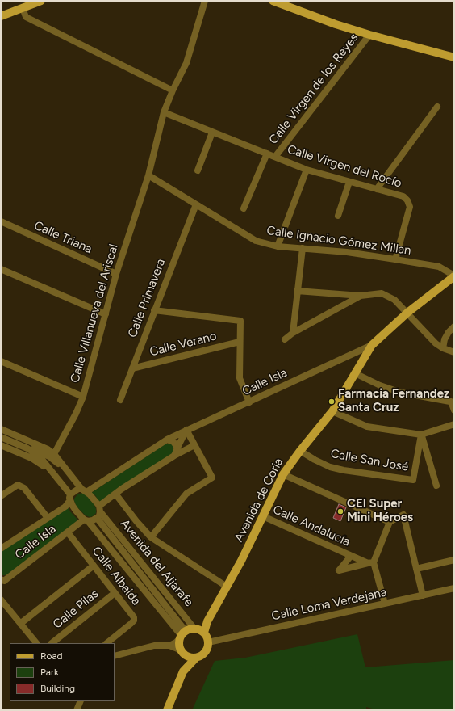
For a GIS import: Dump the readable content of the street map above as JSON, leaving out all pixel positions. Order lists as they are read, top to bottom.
{
  "streets": {
    "main road": ["Avenida de Coria"],
    "street": [
      "Calle Virgen de los Reyes",
      "Calle Virgen del Rocío",
      "Calle Triana",
      "Calle Ignacio Gómez Millan",
      "Calle Primavera",
      "Calle Villanueva del Ariscal",
      "Calle Verano",
      "Calle Isla",
      "Calle San José",
      "Calle Andalucía",
      "Avenida del Aljarafe",
      "Calle Albaida",
      "Calle Loma Verdejana",
      "Calle Pilas"
    ]
  },
  "crossings": [
    ["Calle Virgen de los Reyes", "Calle Virgen del Rocío"],
    ["Calle Virgen del Rocío", "Calle Ignacio Gómez Millan"],
    ["Calle Triana", "Calle Villanueva del Ariscal"],
    ["Calle Ignacio Gómez Millan", "Calle Primavera"],
    ["Calle Ignacio Gómez Millan", "Calle Villanueva del Ariscal"],
    ["Calle Ignacio Gómez Millan", "Avenida de Coria"],
    ["Calle Primavera", "Calle Verano"],
    ["Calle Villanueva del Ariscal", "Avenida del Aljarafe"],
    ["Calle Isla", "Avenida de Coria"],
    ["Calle Isla", "Avenida del Aljarafe"],
    ["Calle Isla", "Calle Albaida"],
    ["Calle San José", "Avenida de Coria"],
    ["Avenida de Coria", "Calle Andalucía"],
    ["Avenida de Coria", "Avenida del Aljarafe"],
    ["Avenida de Coria", "Calle Loma Verdejana"],
    ["Avenida del Aljarafe", "Calle Loma Verdejana"],
    ["Calle Albaida", "Calle Pilas"]
  ],
  "places": ["Farmacia Fernandez Santa Cruz", "CEI Super Mini Héroes"],
  "legend": ["Road", "Park", "Building"]
}
